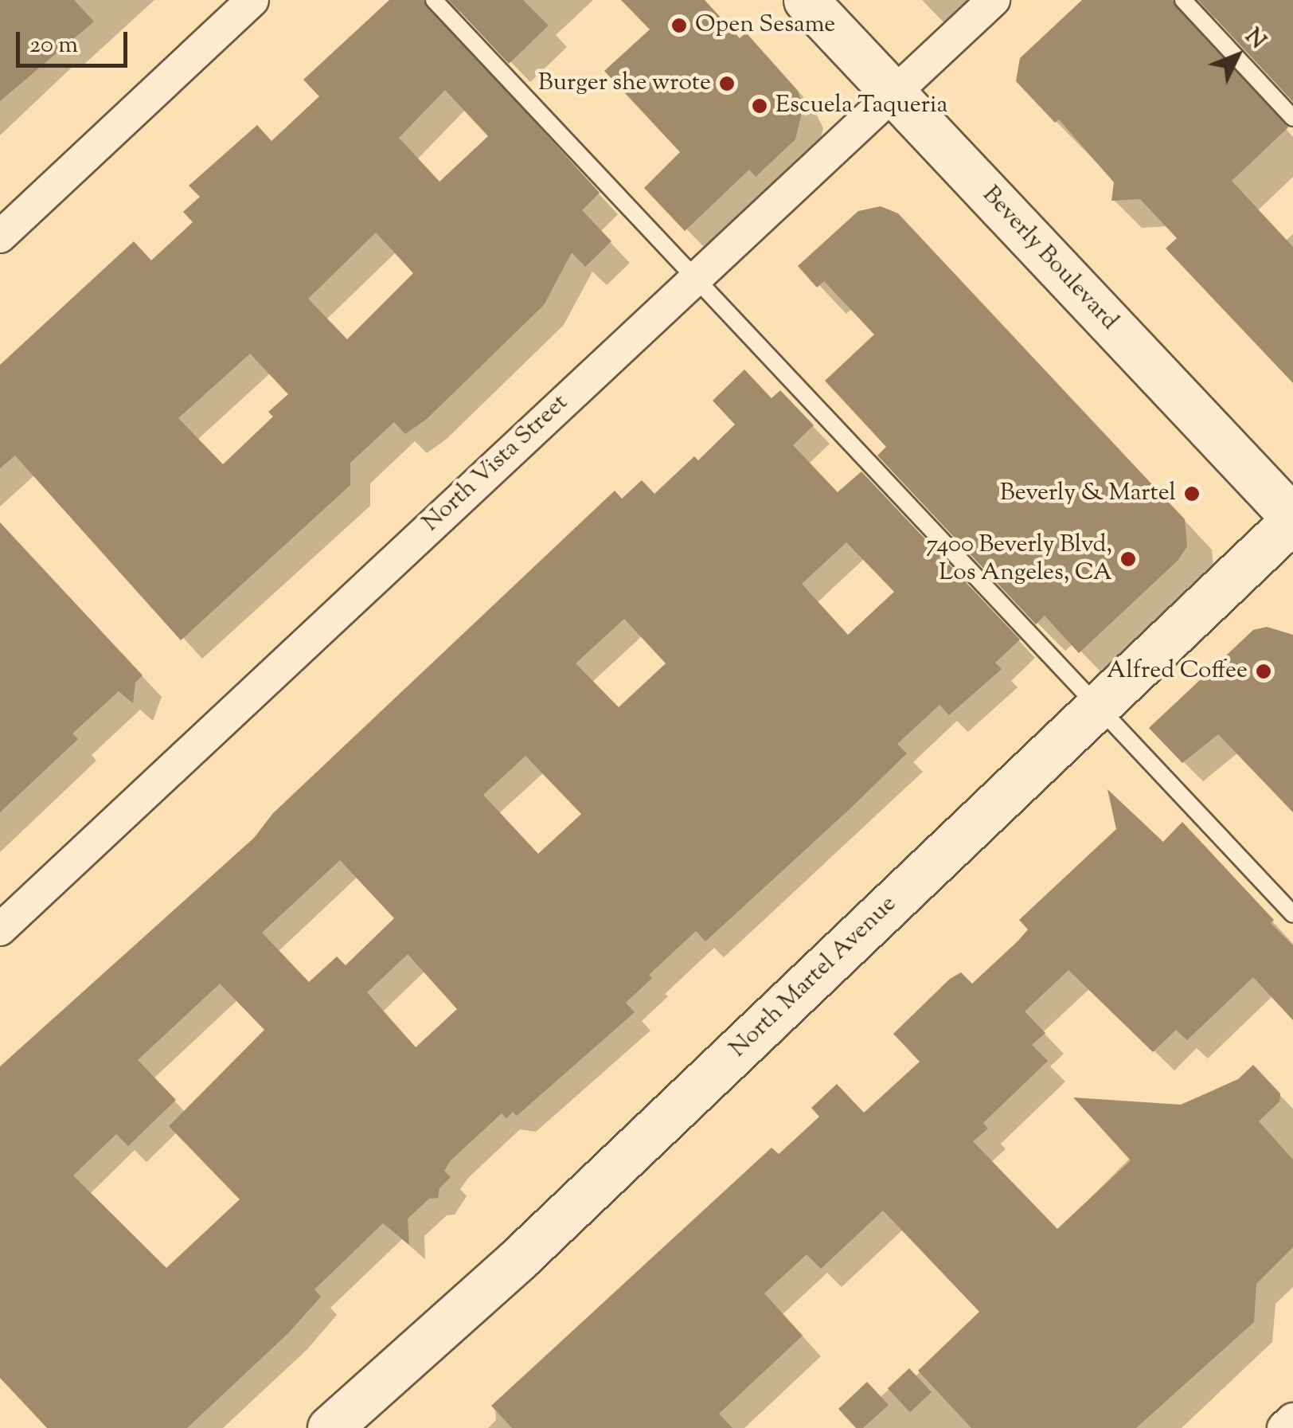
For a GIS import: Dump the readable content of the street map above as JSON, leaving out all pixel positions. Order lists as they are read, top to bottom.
{
  "streets": {
    "street": ["Beverly Boulevard", "North Vista Street", "North Martel Avenue"]
  },
  "crossings": [
    ["Beverly Boulevard", "North Vista Street"],
    ["Beverly Boulevard", "North Martel Avenue"]
  ],
  "places": [
    "Open Sesame",
    "Burger she wrote",
    "Escuela Taqueria",
    "Beverly & Martel",
    "7400 Beverly Blvd, Los Angeles, CA",
    "Alfred Coffee"
  ],
  "scale_bar": "20 m",
  "north": "top right"
}
